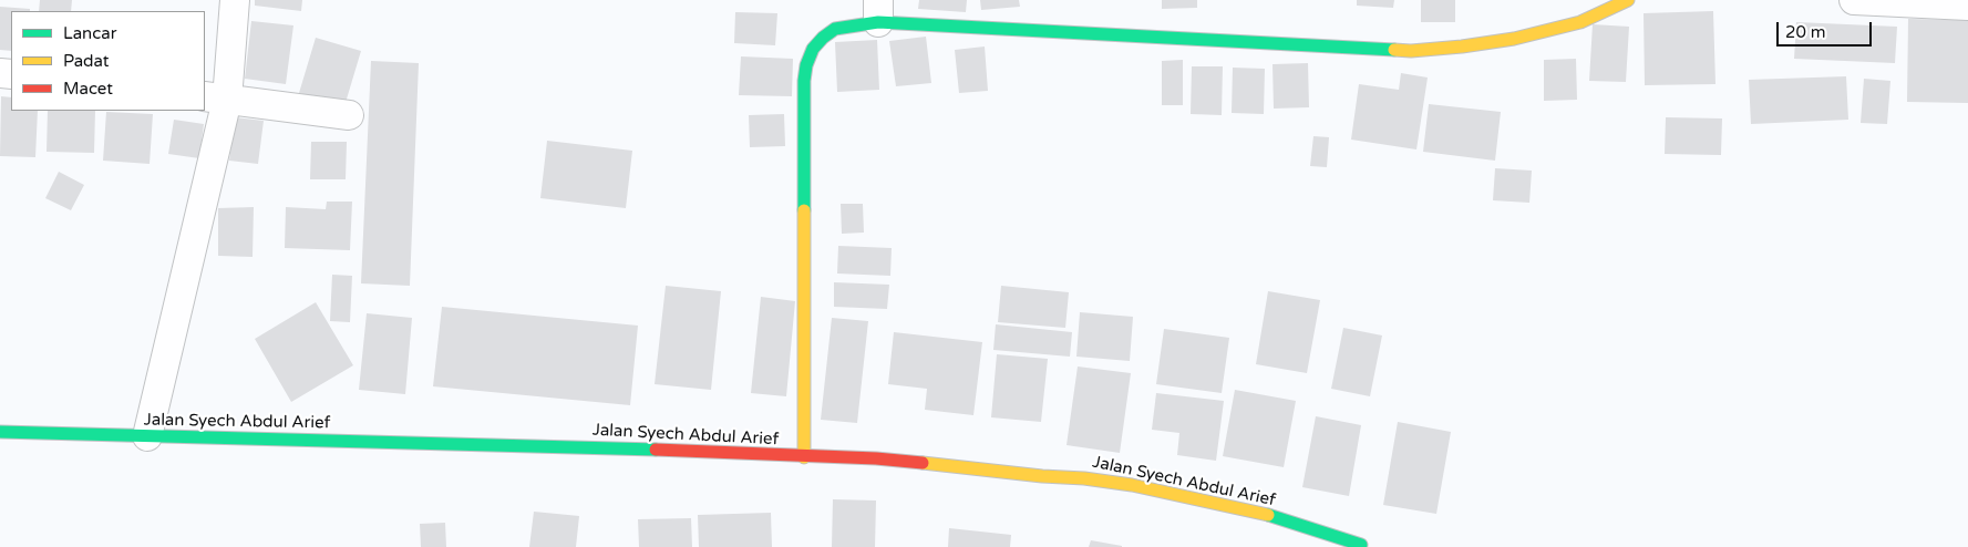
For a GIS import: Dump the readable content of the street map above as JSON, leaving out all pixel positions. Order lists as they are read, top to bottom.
{
  "streets": {
    "street": ["Jalan Syech Abdul Arief"]
  },
  "legend": ["Lancar", "Padat", "Macet"],
  "scale_bar": "20 m"
}
